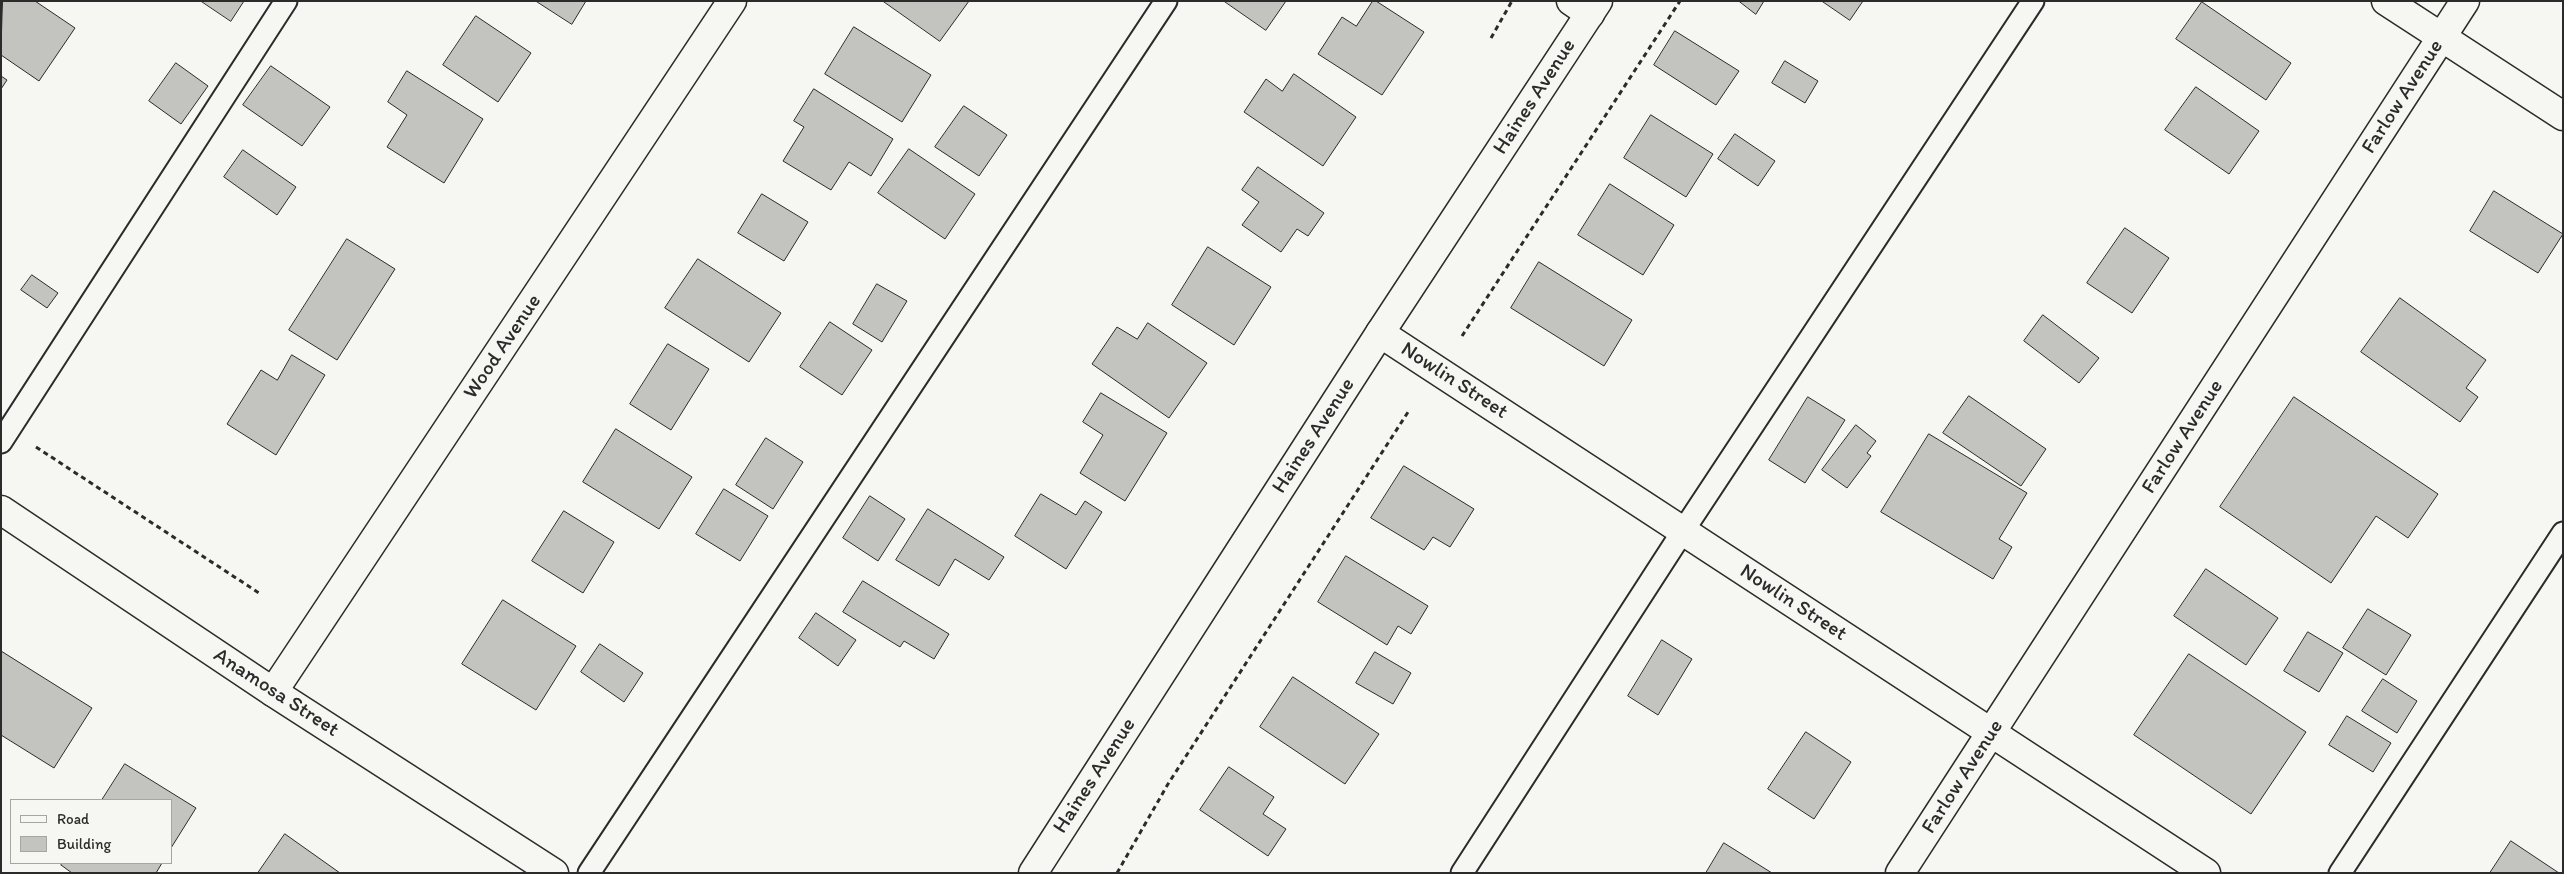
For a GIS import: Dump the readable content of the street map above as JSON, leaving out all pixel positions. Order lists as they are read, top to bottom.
{
  "streets": {
    "street": [
      "Haines Avenue",
      "Farlow Avenue",
      "Wood Avenue",
      "Nowlin Street",
      "Anamosa Street"
    ]
  },
  "crossings": [
    ["Haines Avenue", "Nowlin Street"],
    ["Farlow Avenue", "Nowlin Street"],
    ["Wood Avenue", "Anamosa Street"]
  ],
  "legend": ["Road", "Building"]
}
